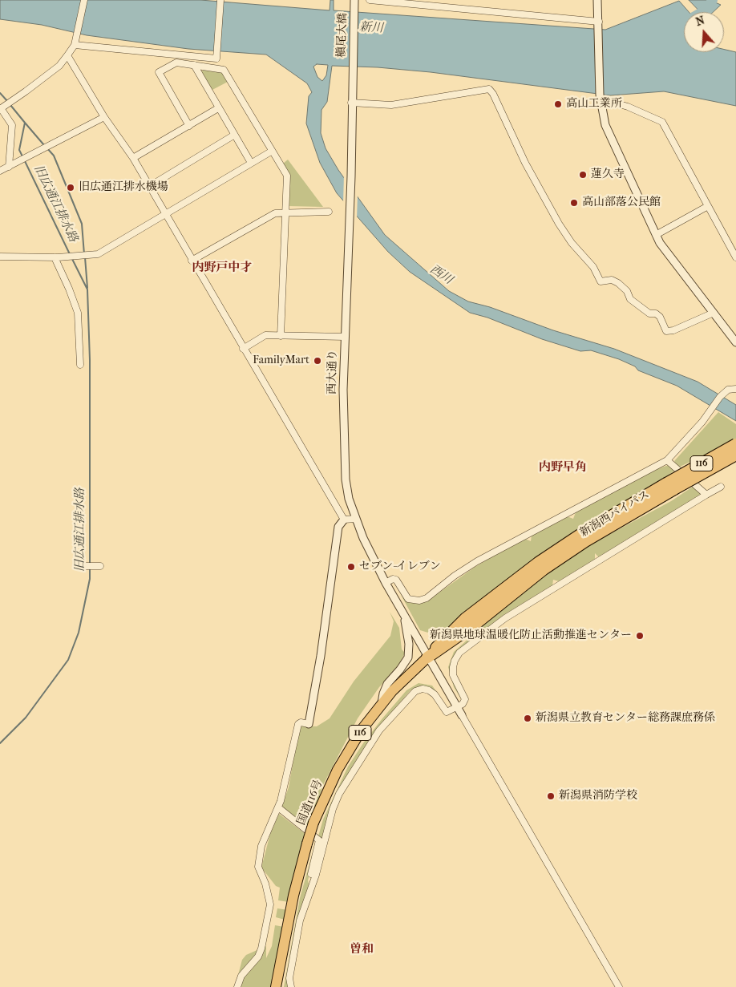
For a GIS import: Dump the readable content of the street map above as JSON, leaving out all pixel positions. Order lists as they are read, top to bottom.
{
  "streets": {
    "highway": ["116", "新潟西バイパス", "国道116号"],
    "street": ["槇尾大橋", "西大通り"]
  },
  "crossings": [
    ["槇尾大橋", "西大通り"],
    ["西大通り", "新潟西バイパス"],
    ["西大通り", "国道116号"],
    ["新潟西バイパス", "国道116号"]
  ],
  "districts": ["内野戸中才", "内野早角", "曽和"],
  "water": ["新川", "旧広通江排水路", "西川"],
  "places": [
    "高山工業所",
    "蓮久寺",
    "旧広通江排水機場",
    "高山部落公民館",
    "FamilyMart",
    "セブン-イレブン",
    "新潟県地球温暖化防止活動推進センター",
    "新潟県立教育センター総務課庶務係",
    "新潟県消防学校"
  ],
  "north": "top"
}
